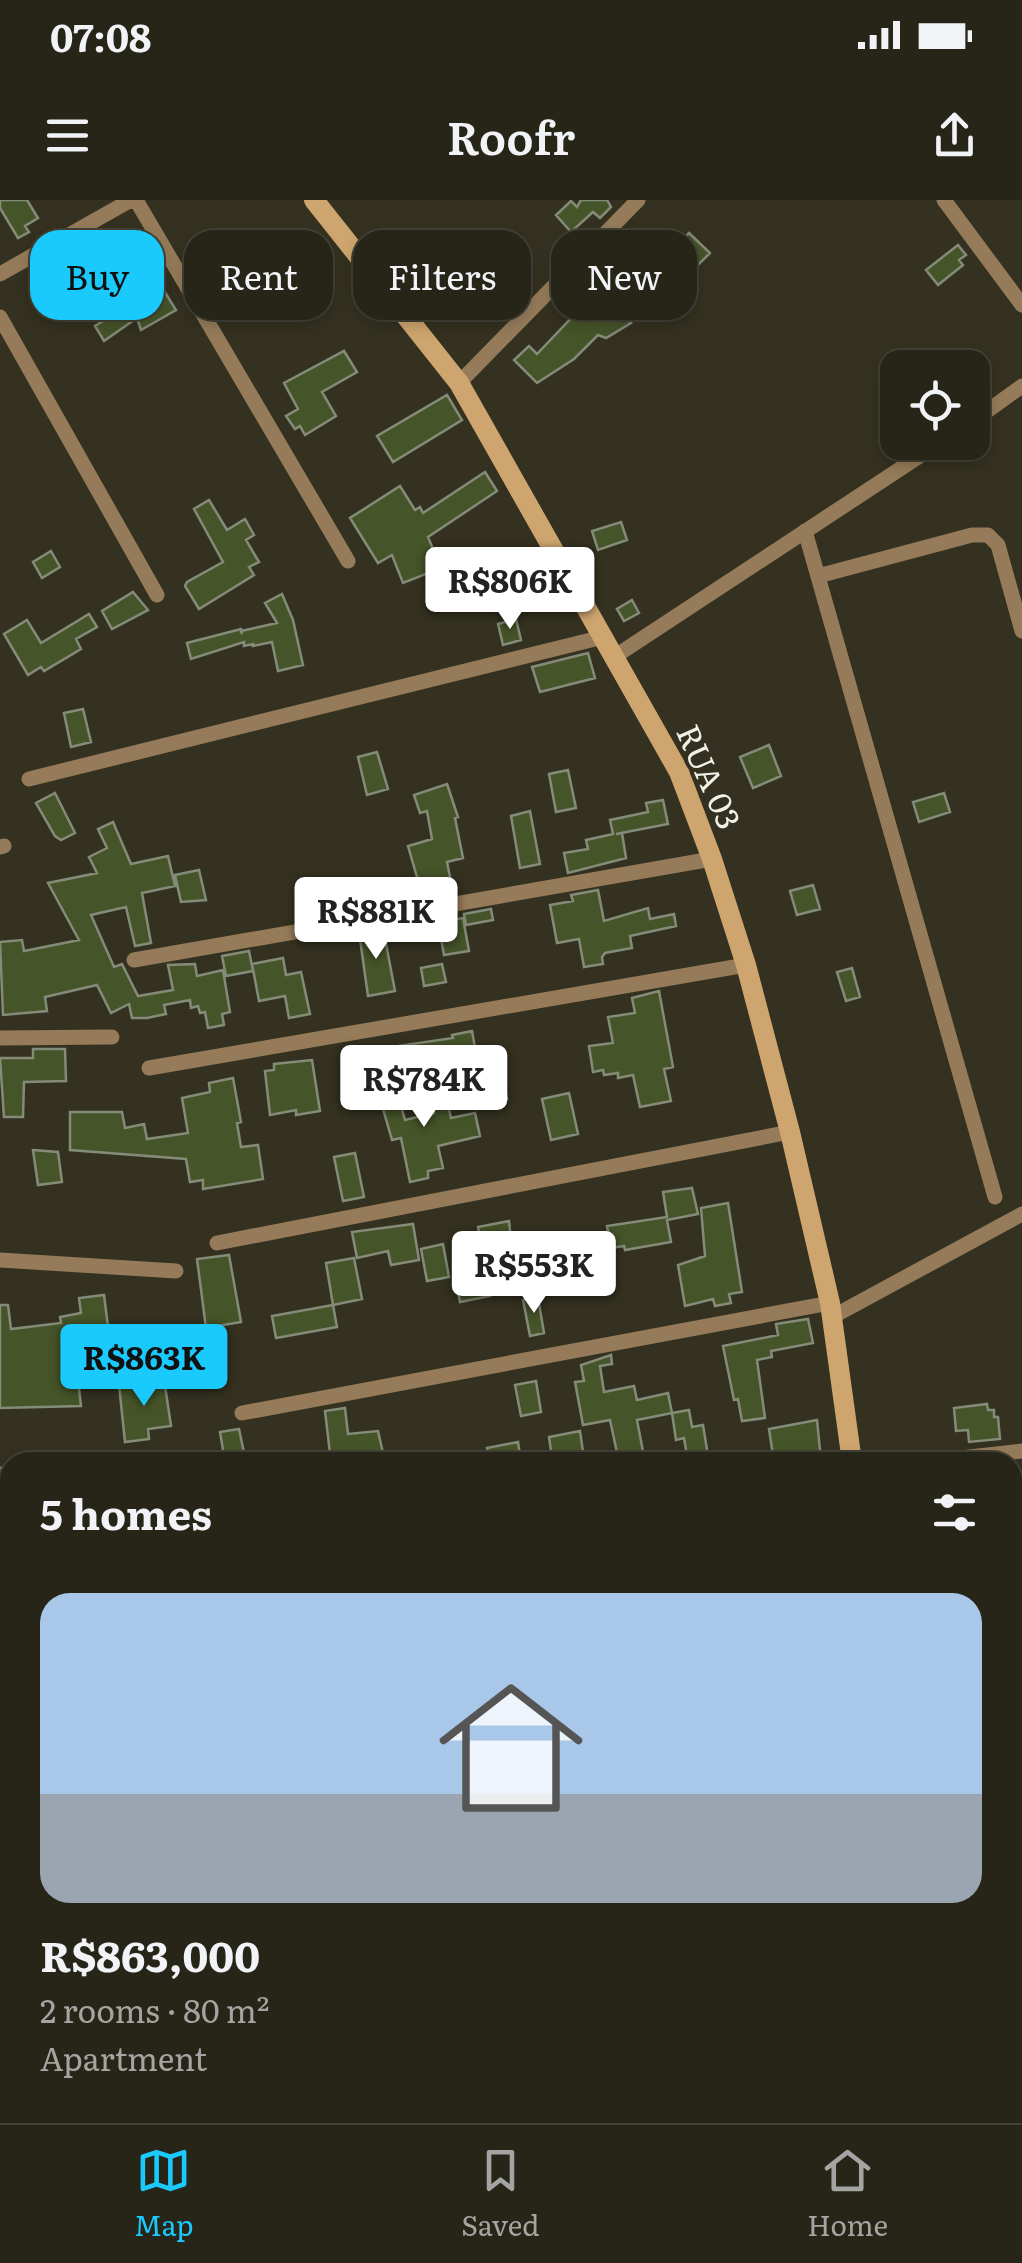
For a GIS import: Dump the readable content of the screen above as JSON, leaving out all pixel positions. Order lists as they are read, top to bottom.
{
  "streets": {
    "street": ["RUA 03"]
  },
  "page": {
    "status": "07:08",
    "header": "Roofr",
    "chip": [
      "Buy",
      "Rent",
      "Filters",
      "New"
    ],
    "price": [
      "R$806K",
      "R$881K",
      "R$784K",
      "R$553K",
      "R$863K"
    ],
    "heading": "5 homes",
    "list": [
      {
        "name": "R$863,000",
        "note": "2 rooms · 80 m² · Apartment"
      }
    ],
    "tabs": ["Map", "Saved", "Home"]
  }
}
